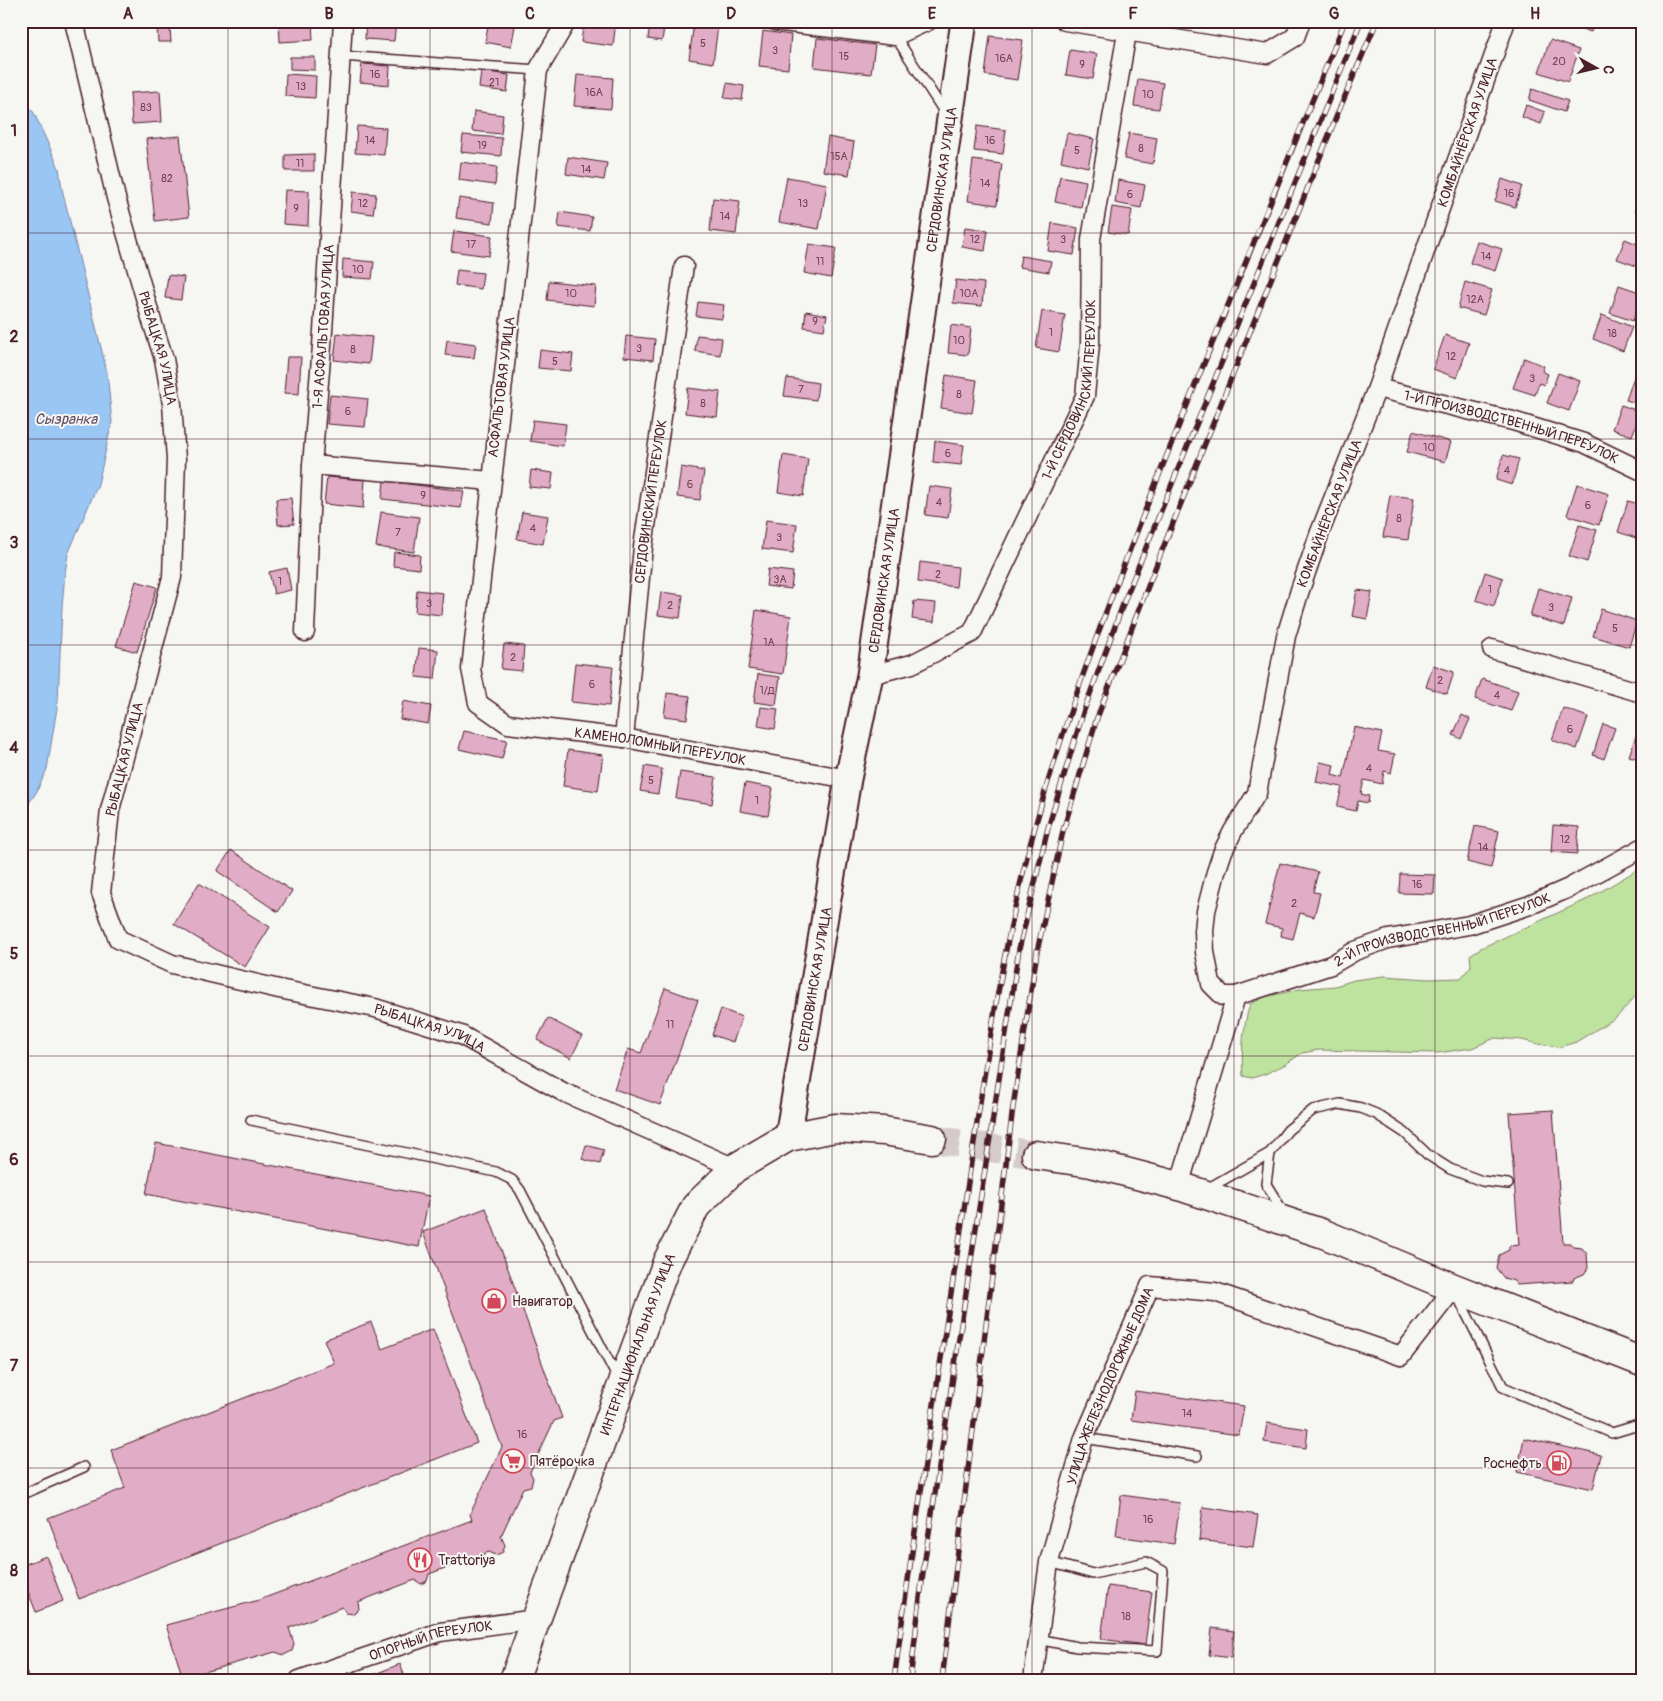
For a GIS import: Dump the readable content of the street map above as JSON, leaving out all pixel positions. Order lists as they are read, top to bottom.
{
  "streets": {
    "main road": ["ИНТЕРНАЦИОНАЛЬНАЯ УЛИЦА"],
    "street": [
      "КОМБАЙНЁРСКАЯ УЛИЦА",
      "СЕРДОВИНСКАЯ УЛИЦА",
      "1-Я АСФАЛЬТОВАЯ УЛИЦА",
      "РЫБАЦКАЯ УЛИЦА",
      "АСФАЛЬТОВАЯ УЛИЦА",
      "1-Й СЕРДОВИНСКИЙ ПЕРЕУЛОК",
      "1-Й ПРОИЗВОДСТВЕННЫЙ ПЕРЕУЛОК",
      "СЕРДОВИНСКИЙ ПЕРЕУЛОК",
      "КАМЕНОЛОМНЫЙ ПЕРЕУЛОК",
      "2-Й ПРОИЗВОДСТВЕННЫЙ ПЕРЕУЛОК",
      "УЛИЦА ЖЕЛЕЗНОДОРОЖНЫЕ ДОМА",
      "ОПОРНЫЙ ПЕРЕУЛОК"
    ]
  },
  "crossings": [
    ["КОМБАЙНЁРСКАЯ УЛИЦА", "1-Й ПРОИЗВОДСТВЕННЫЙ ПЕРЕУЛОК"],
    ["КОМБАЙНЁРСКАЯ УЛИЦА", "2-Й ПРОИЗВОДСТВЕННЫЙ ПЕРЕУЛОК"],
    ["СЕРДОВИНСКАЯ УЛИЦА", "1-Й СЕРДОВИНСКИЙ ПЕРЕУЛОК"],
    ["СЕРДОВИНСКАЯ УЛИЦА", "КАМЕНОЛОМНЫЙ ПЕРЕУЛОК"],
    ["СЕРДОВИНСКАЯ УЛИЦА", "ИНТЕРНАЦИОНАЛЬНАЯ УЛИЦА"],
    ["РЫБАЦКАЯ УЛИЦА", "ИНТЕРНАЦИОНАЛЬНАЯ УЛИЦА"],
    ["АСФАЛЬТОВАЯ УЛИЦА", "КАМЕНОЛОМНЫЙ ПЕРЕУЛОК"],
    ["СЕРДОВИНСКИЙ ПЕРЕУЛОК", "КАМЕНОЛОМНЫЙ ПЕРЕУЛОК"],
    ["ИНТЕРНАЦИОНАЛЬНАЯ УЛИЦА", "ОПОРНЫЙ ПЕРЕУЛОК"]
  ],
  "water": ["Сызранка"],
  "places": {
    "shop": ["Навигатор"],
    "supermarket": ["Пятёрочка"],
    "fuel station": ["Роснефть"],
    "restaurant": ["Trattoriya"]
  },
  "house_numbers": [
    "5",
    "3",
    "15",
    "16А",
    "20",
    "9",
    "16",
    "21",
    "13",
    "16А",
    "10",
    "83",
    "14",
    "16",
    "19",
    "8",
    "5",
    "15А",
    "11",
    "14",
    "82",
    "14",
    "16",
    "6",
    "12",
    "13",
    "9",
    "14",
    "12",
    "3",
    "17",
    "14",
    "11",
    "10",
    "10",
    "10А",
    "12А",
    "9",
    "1",
    "18",
    "10",
    "3",
    "8",
    "12",
    "5",
    "3",
    "7",
    "8",
    "8",
    "6",
    "10",
    "6",
    "4",
    "6",
    "9",
    "4",
    "6",
    "8",
    "4",
    "7",
    "3",
    "2",
    "3А",
    "1",
    "1",
    "3",
    "2",
    "3",
    "5",
    "1А",
    "2",
    "2",
    "6",
    "1/Д",
    "4",
    "6",
    "4",
    "5",
    "1",
    "12",
    "14",
    "16",
    "2",
    "11",
    "14",
    "16",
    "16",
    "18"
  ],
  "north": "right",
  "grid": {
    "columns": [
      "A",
      "B",
      "C",
      "D",
      "E",
      "F",
      "G",
      "H"
    ],
    "rows": [
      "1",
      "2",
      "3",
      "4",
      "5",
      "6",
      "7",
      "8"
    ]
  }
}
